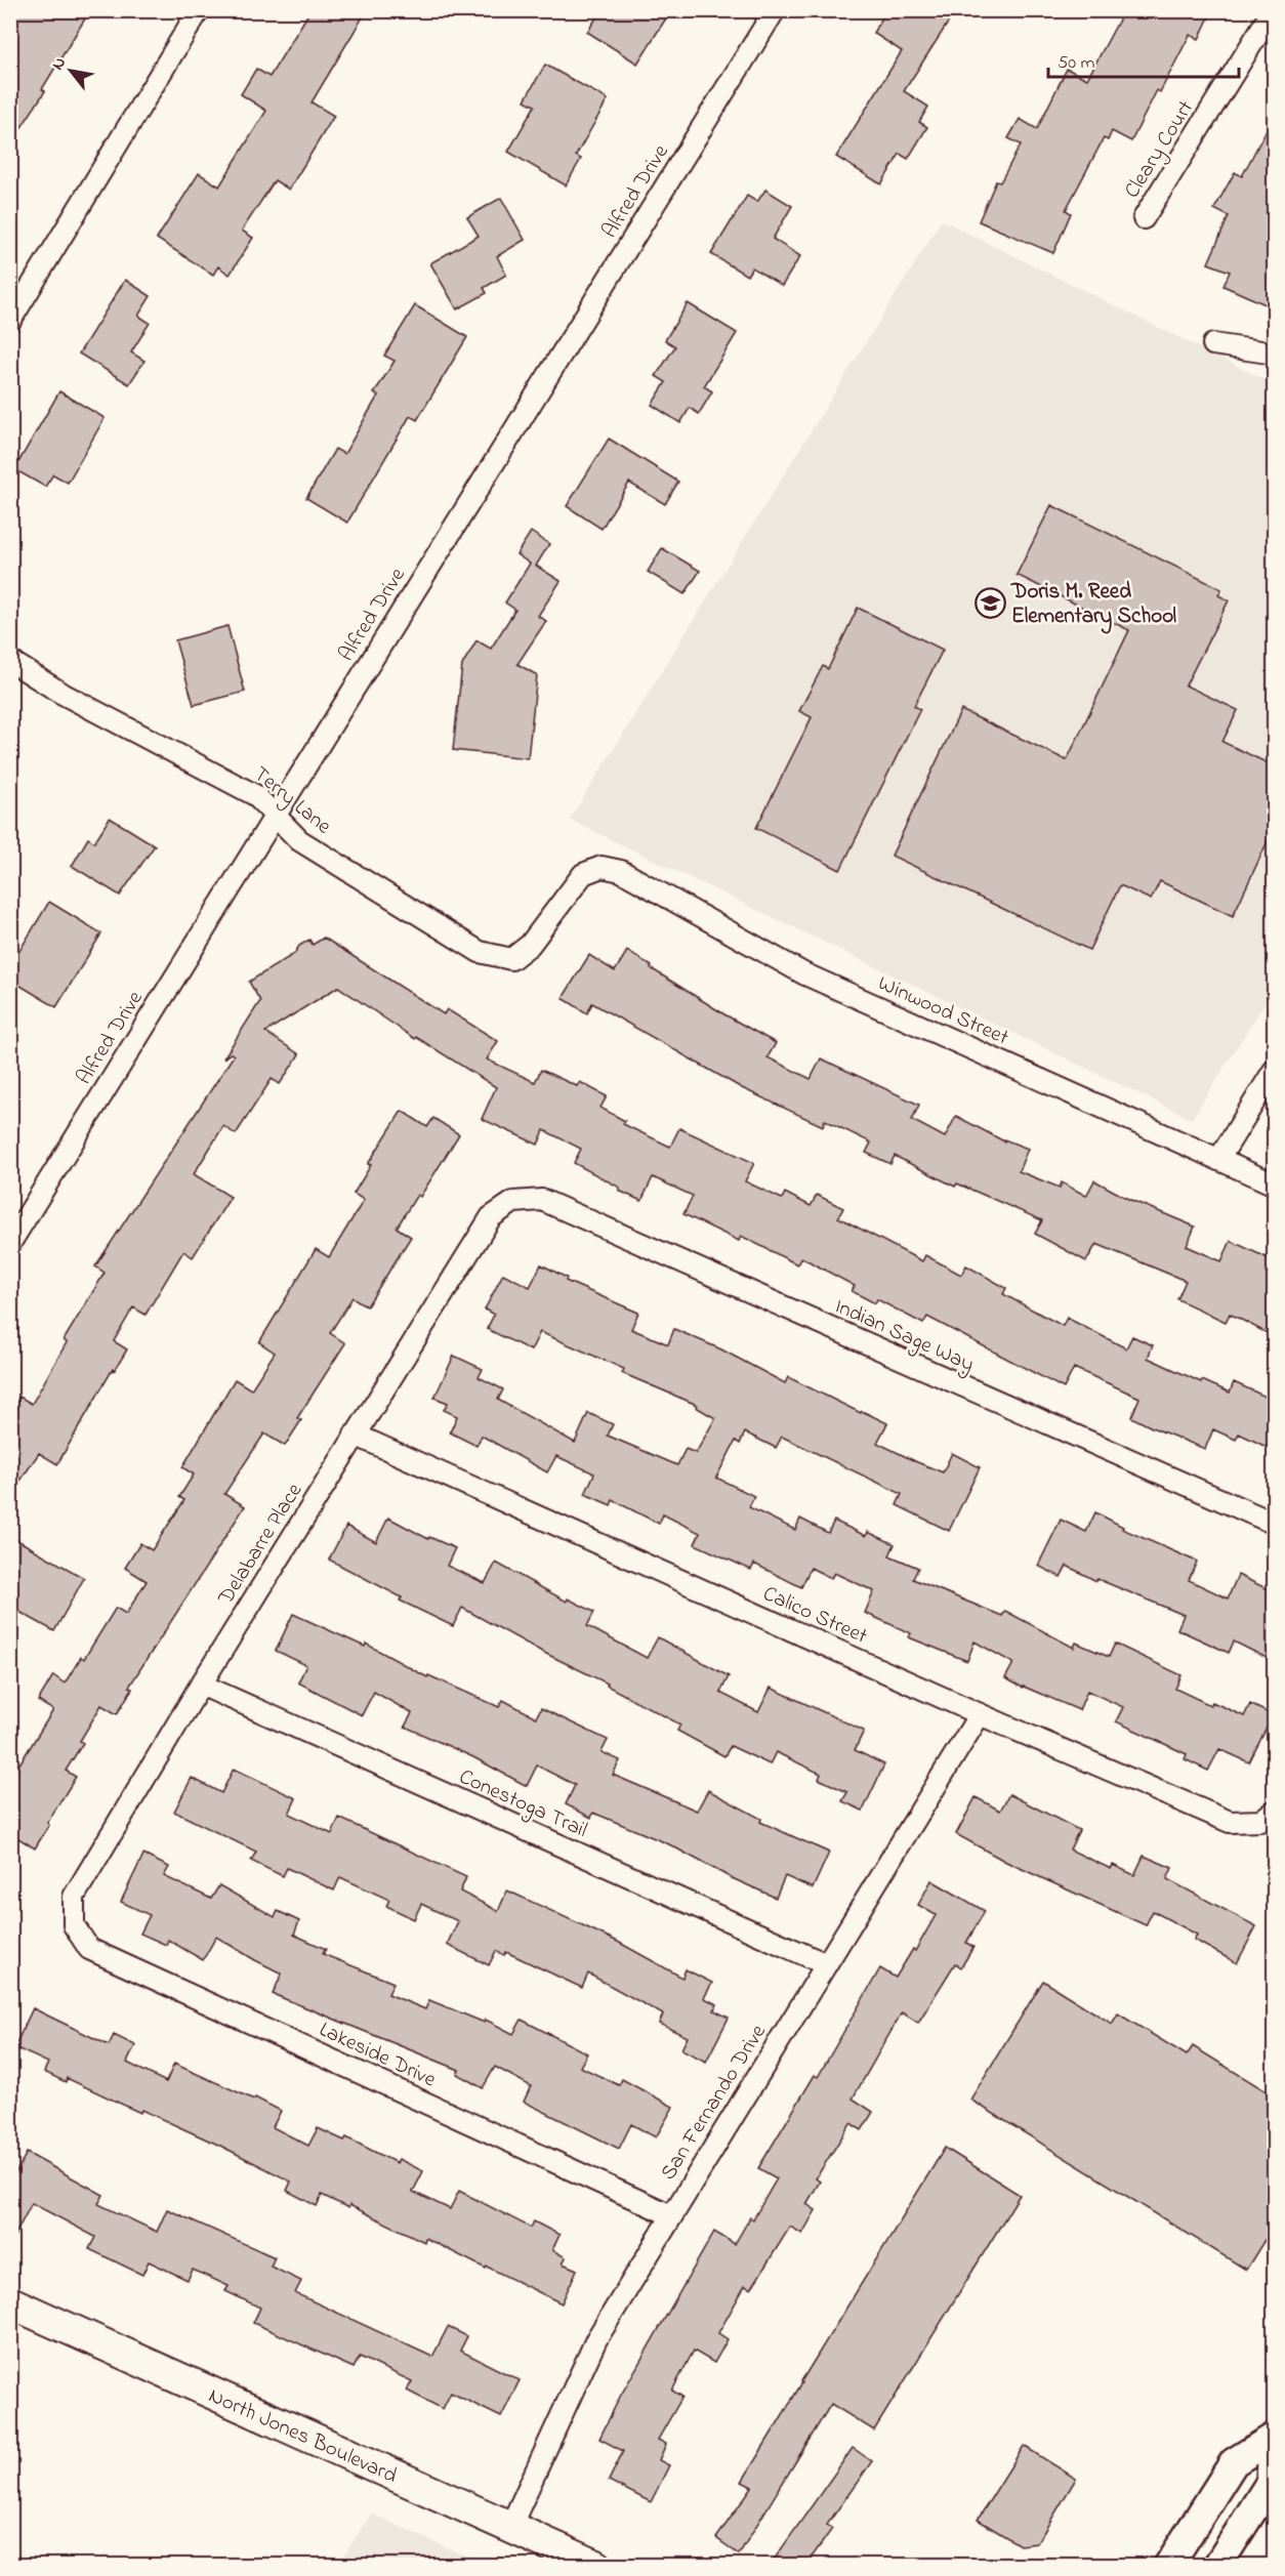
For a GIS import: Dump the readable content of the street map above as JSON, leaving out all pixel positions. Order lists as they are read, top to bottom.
{
  "streets": {
    "main road": ["North Jones Boulevard"],
    "street": [
      "Cleary Court",
      "Alfred Drive",
      "Terry Lane",
      "Winwood Street",
      "Indian Sage Way",
      "Delabarre Place",
      "Calico Street",
      "Conestoga Trail",
      "Lakeside Drive",
      "San Fernando Drive"
    ]
  },
  "crossings": [
    ["Alfred Drive", "Terry Lane"],
    ["Terry Lane", "Winwood Street"],
    ["Indian Sage Way", "Delabarre Place"],
    ["Delabarre Place", "Calico Street"],
    ["Delabarre Place", "Conestoga Trail"],
    ["Delabarre Place", "Lakeside Drive"],
    ["Calico Street", "San Fernando Drive"],
    ["Conestoga Trail", "San Fernando Drive"],
    ["Lakeside Drive", "San Fernando Drive"],
    ["San Fernando Drive", "North Jones Boulevard"]
  ],
  "places": {
    "school or university": ["Doris M. Reed Elementary School"]
  },
  "scale_bar": "50 m",
  "north": "top left"
}
